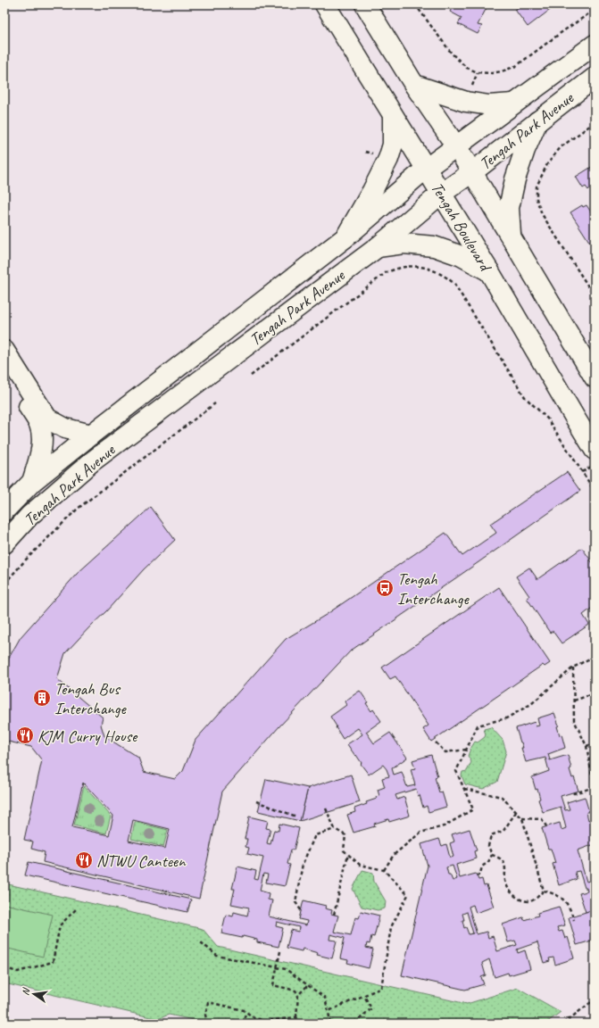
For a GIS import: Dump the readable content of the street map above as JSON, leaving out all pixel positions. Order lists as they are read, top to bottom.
{
  "streets": {
    "street": ["Tengah Park Avenue", "Tengah Boulevard"]
  },
  "crossings": [
    ["Tengah Park Avenue", "Tengah Boulevard"]
  ],
  "places": {
    "bus stop": ["Tengah Interchange"],
    "building": ["Tengah Bus Interchange"],
    "restaurant": ["KJM Curry House", "NTWU Canteen"]
  },
  "north": "left"
}
